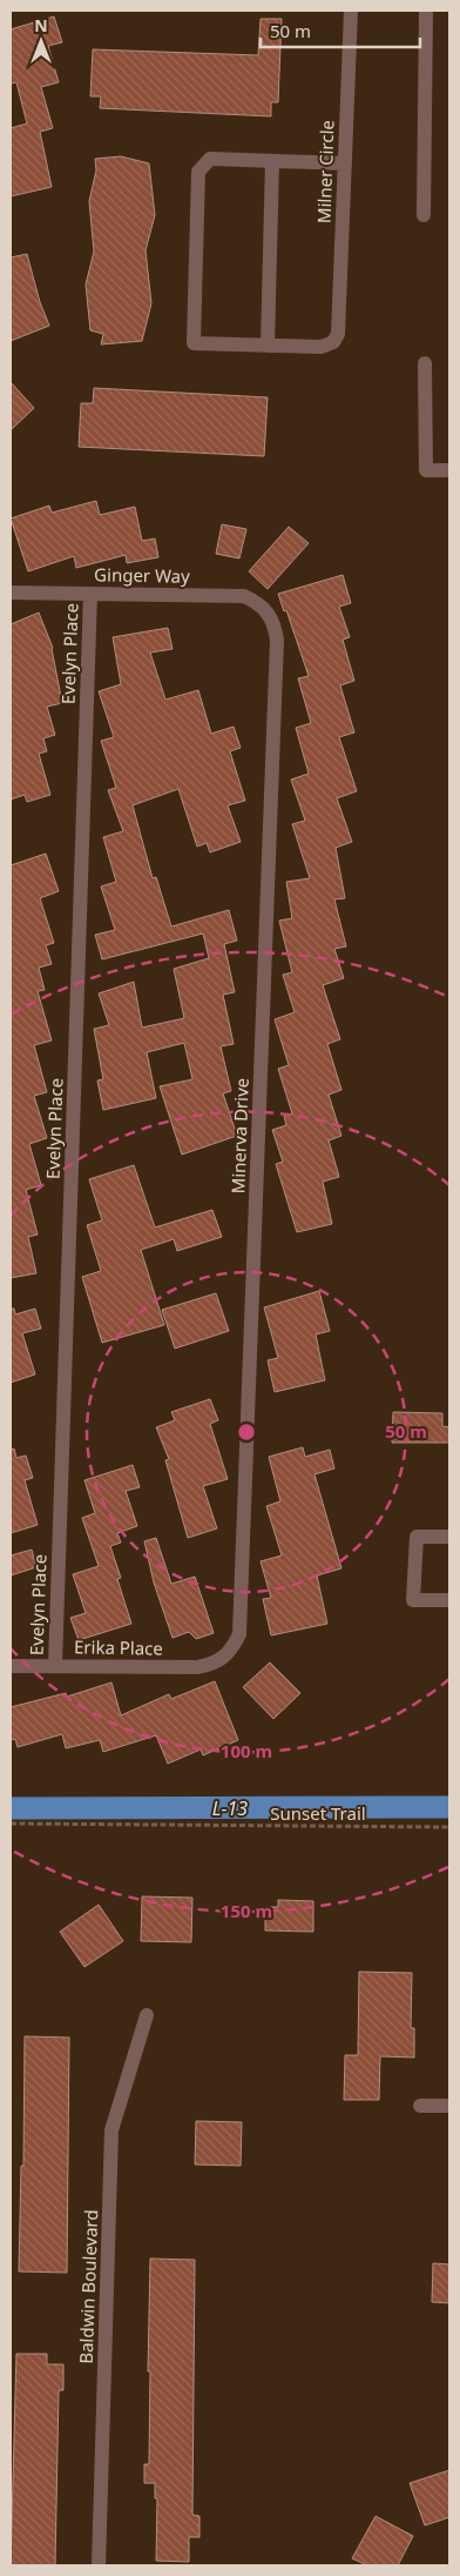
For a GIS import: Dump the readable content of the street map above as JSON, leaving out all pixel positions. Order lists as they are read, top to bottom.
{
  "streets": {
    "street": [
      "Milner Circle",
      "Ginger Way",
      "Evelyn Place",
      "Minerva Drive",
      "Erika Place",
      "Baldwin Boulevard"
    ],
    "path": ["Sunset Trail"]
  },
  "crossings": [
    ["Ginger Way", "Evelyn Place"],
    ["Ginger Way", "Minerva Drive"],
    ["Evelyn Place", "Erika Place"],
    ["Minerva Drive", "Erika Place"]
  ],
  "water": ["L-13"],
  "scale_bar": "50 m",
  "north": "top",
  "rings": ["50 m", "100 m", "150 m"]
}
